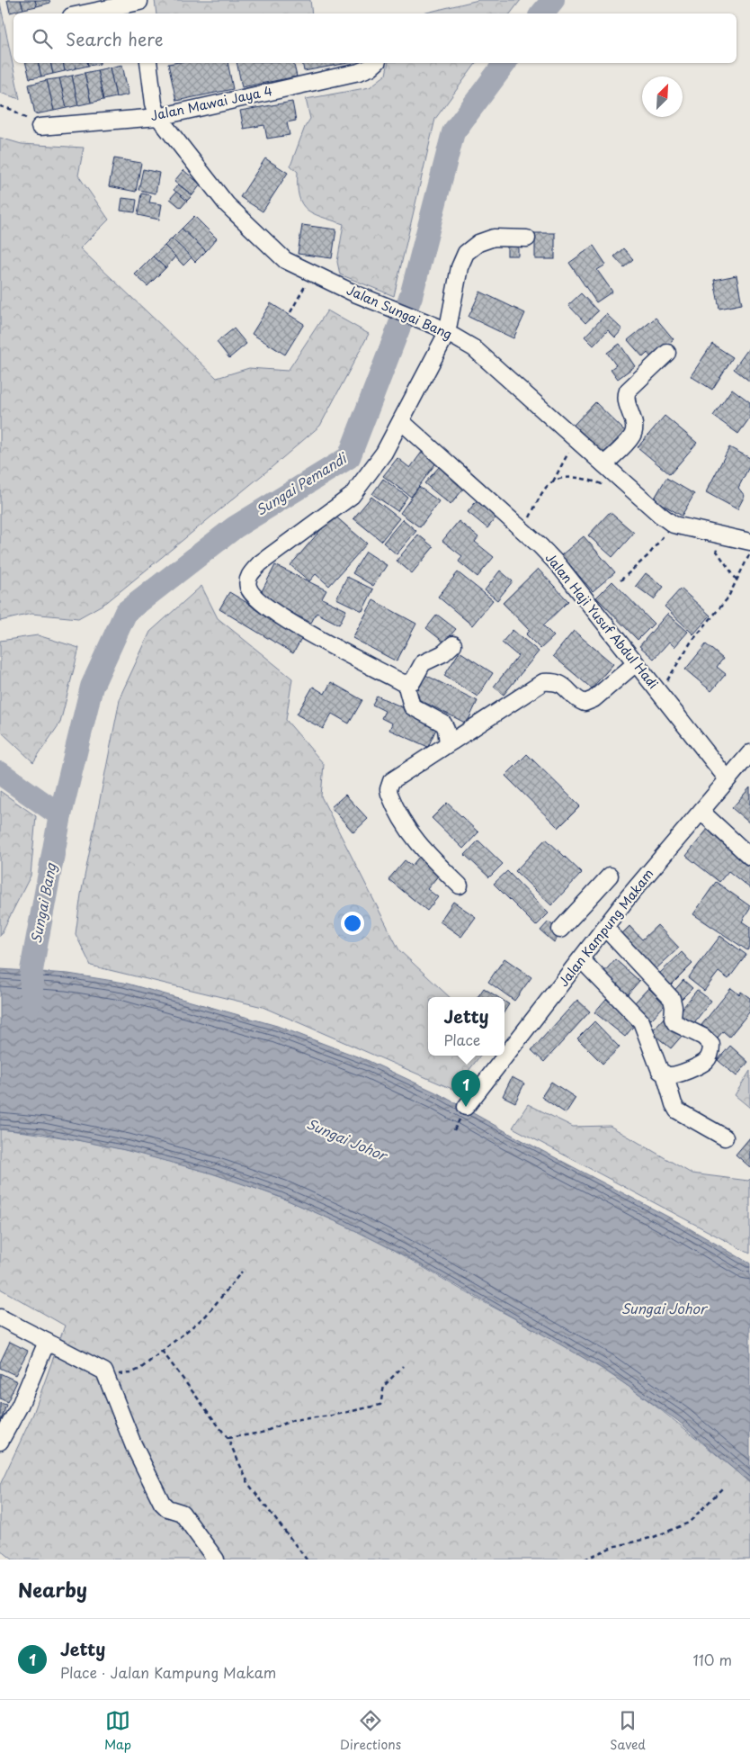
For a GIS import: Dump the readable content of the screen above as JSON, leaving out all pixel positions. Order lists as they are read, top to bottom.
{
  "streets": {
    "street": [
      "Jalan Mawai Jaya 4",
      "Jalan Sungai Bang",
      "Jalan Haji Yusuf Abdul Hadi",
      "Jalan Kampung Makam"
    ]
  },
  "crossings": [
    ["Jalan Mawai Jaya 4", "Jalan Sungai Bang"],
    ["Jalan Haji Yusuf Abdul Hadi", "Jalan Kampung Makam"]
  ],
  "water": ["Sungai Pemandi", "Sungai Bang", "Sungai Johor"],
  "north": "top right",
  "page": {
    "search": "Search here",
    "popup": ["Jetty", "Place"],
    "pins": "1",
    "heading": "Nearby",
    "list": [
      {
        "mark": "1",
        "name": "Jetty",
        "note": "Place · Jalan Kampung Makam",
        "value": "110 m"
      }
    ],
    "nav": ["Map", "Directions", "Saved"]
  }
}
